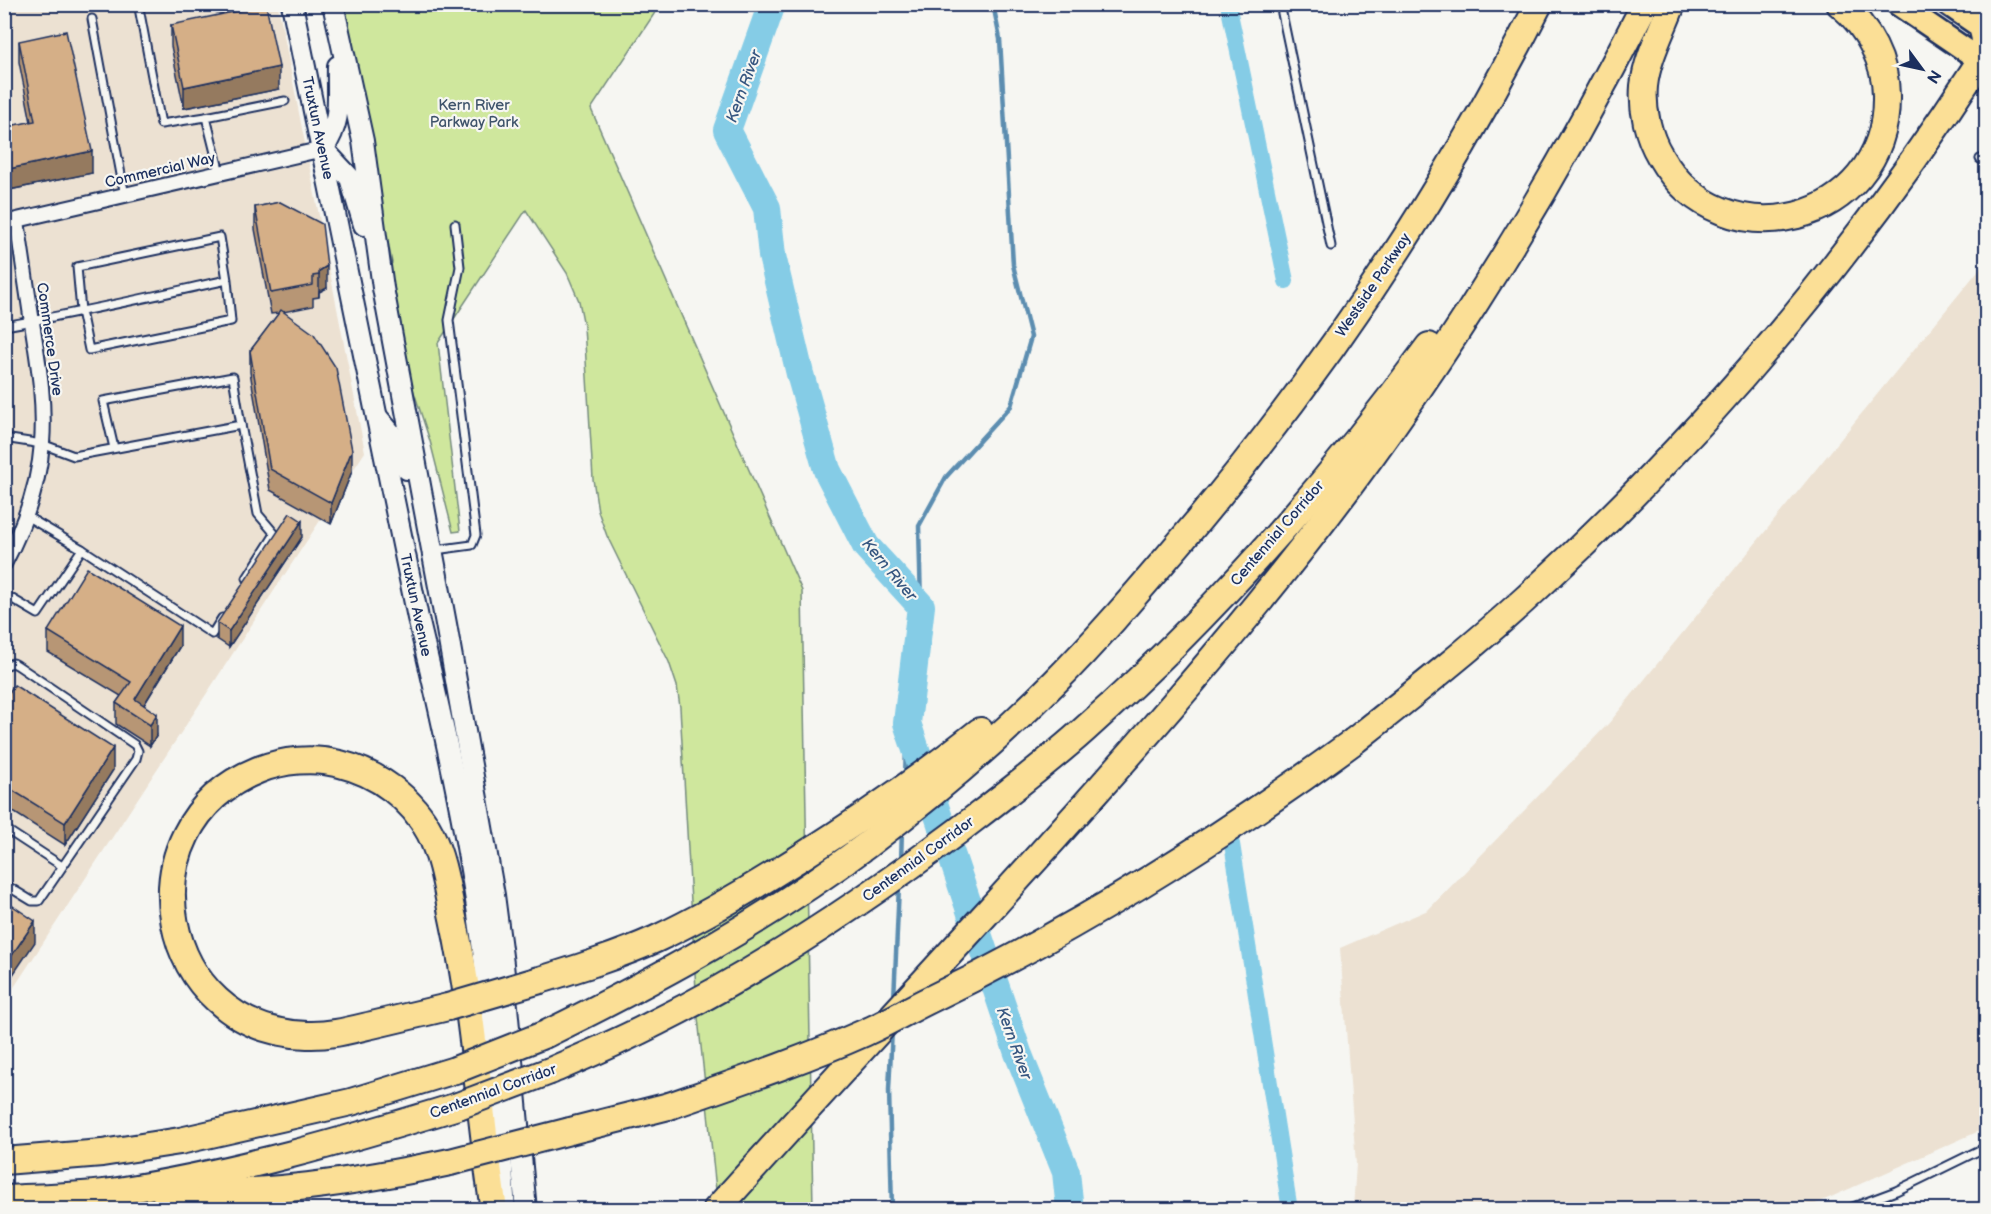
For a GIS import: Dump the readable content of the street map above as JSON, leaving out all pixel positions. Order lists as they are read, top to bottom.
{
  "streets": {
    "highway": ["Westside Parkway", "Centennial Corridor"],
    "main road": ["Truxtun Avenue"],
    "street": ["Commercial Way", "Commerce Drive"]
  },
  "crossings": [
    ["Truxtun Avenue", "Commercial Way"],
    ["Commercial Way", "Commerce Drive"]
  ],
  "water": ["Kern River"],
  "parks": ["Kern River Parkway Park"],
  "north": "bottom right"
}
